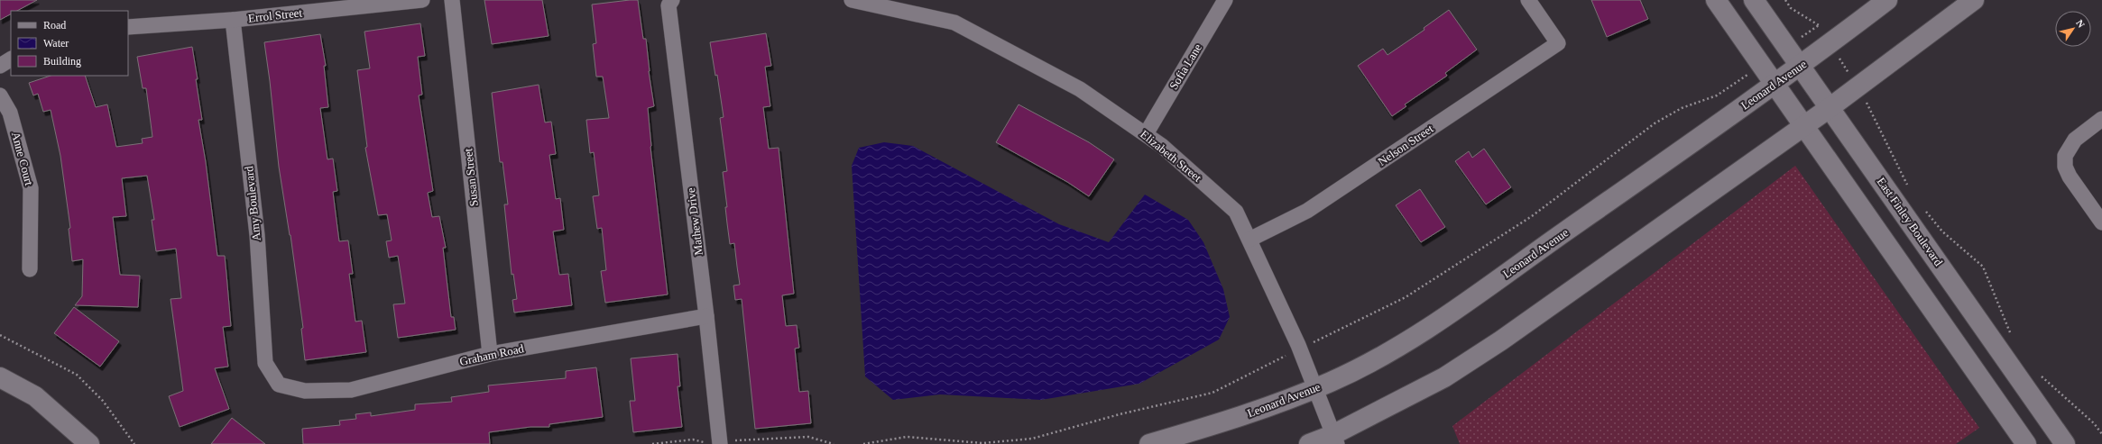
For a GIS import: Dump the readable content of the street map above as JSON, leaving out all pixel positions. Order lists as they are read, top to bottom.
{
  "streets": {
    "street": [
      "Errol Street",
      "Sofia Lane",
      "Leonard Avenue",
      "Nelson Street",
      "Elizabeth Street",
      "Anne Court",
      "Susan Street",
      "Amy Boulevard",
      "Mathew Drive",
      "East Finley Boulevard",
      "Graham Road"
    ]
  },
  "crossings": [
    ["Errol Street", "Amy Boulevard"],
    ["Sofia Lane", "Elizabeth Street"],
    ["Leonard Avenue", "Elizabeth Street"],
    ["Leonard Avenue", "East Finley Boulevard"],
    ["Nelson Street", "Elizabeth Street"],
    ["Susan Street", "Graham Road"],
    ["Amy Boulevard", "Graham Road"],
    ["Mathew Drive", "Graham Road"]
  ],
  "legend": ["Road", "Water", "Building"],
  "north": "top right"
}
